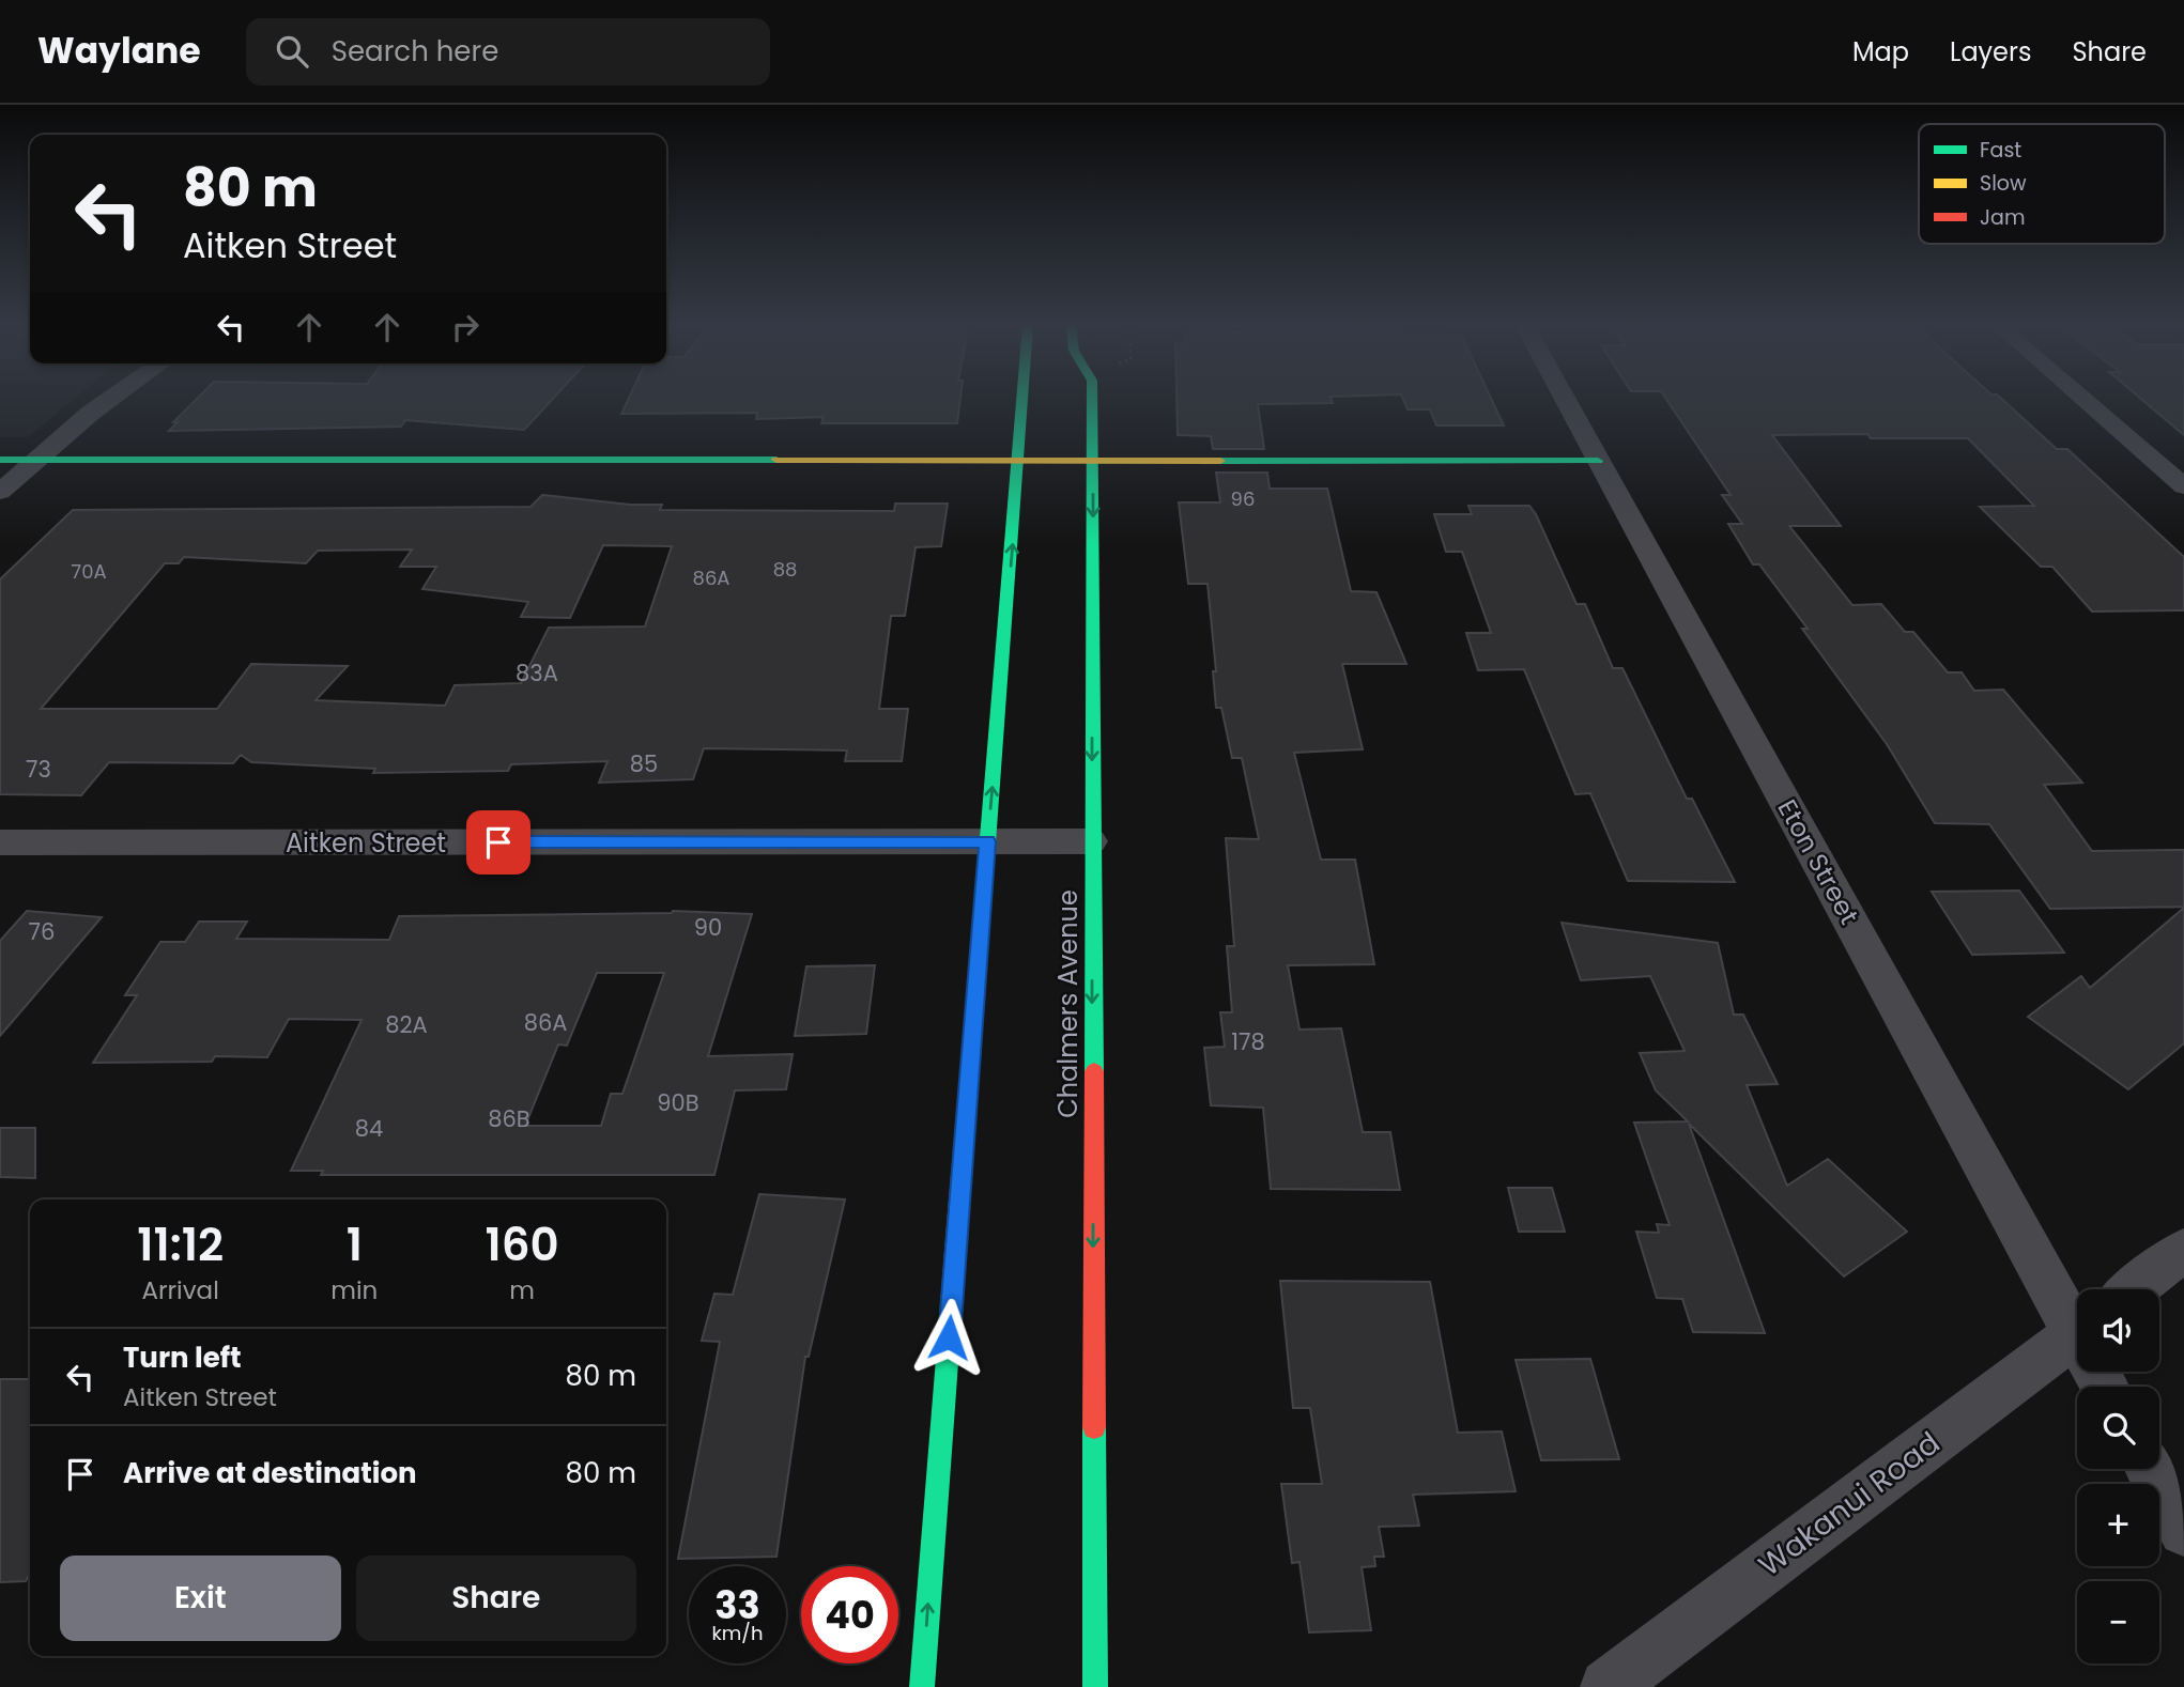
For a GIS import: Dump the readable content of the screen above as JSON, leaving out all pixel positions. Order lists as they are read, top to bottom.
{
  "streets": {
    "street": [
      "Aitken Street",
      "Eton Street",
      "Chalmers Avenue",
      "Wakanui Road"
    ]
  },
  "crossings": [
    ["Aitken Street", "Chalmers Avenue"]
  ],
  "house_numbers": [
    "96",
    "88",
    "70A",
    "86A",
    "83A",
    "85",
    "73",
    "90",
    "76",
    "86A",
    "82A",
    "178",
    "90B",
    "86B",
    "84"
  ],
  "legend": ["Fast", "Slow", "Jam"],
  "page": {
    "header": "Waylane",
    "search": "Search here",
    "nav": ["Map", "Layers", "Share"],
    "turn": ["80 m", "Aitken Street"],
    "eta": [
      "11:12",
      "Arrival",
      "1",
      "min",
      "160",
      "m"
    ],
    "map_buttons": ["+", "−"],
    "list": [
      {
        "name": "Turn left",
        "note": "Aitken Street",
        "value": "80 m"
      },
      {
        "name": "Arrive at destination",
        "value": "80 m"
      }
    ],
    "buttons": ["Exit", "Share"],
    "speed": "33 km/h",
    "limit": "40"
  }
}
